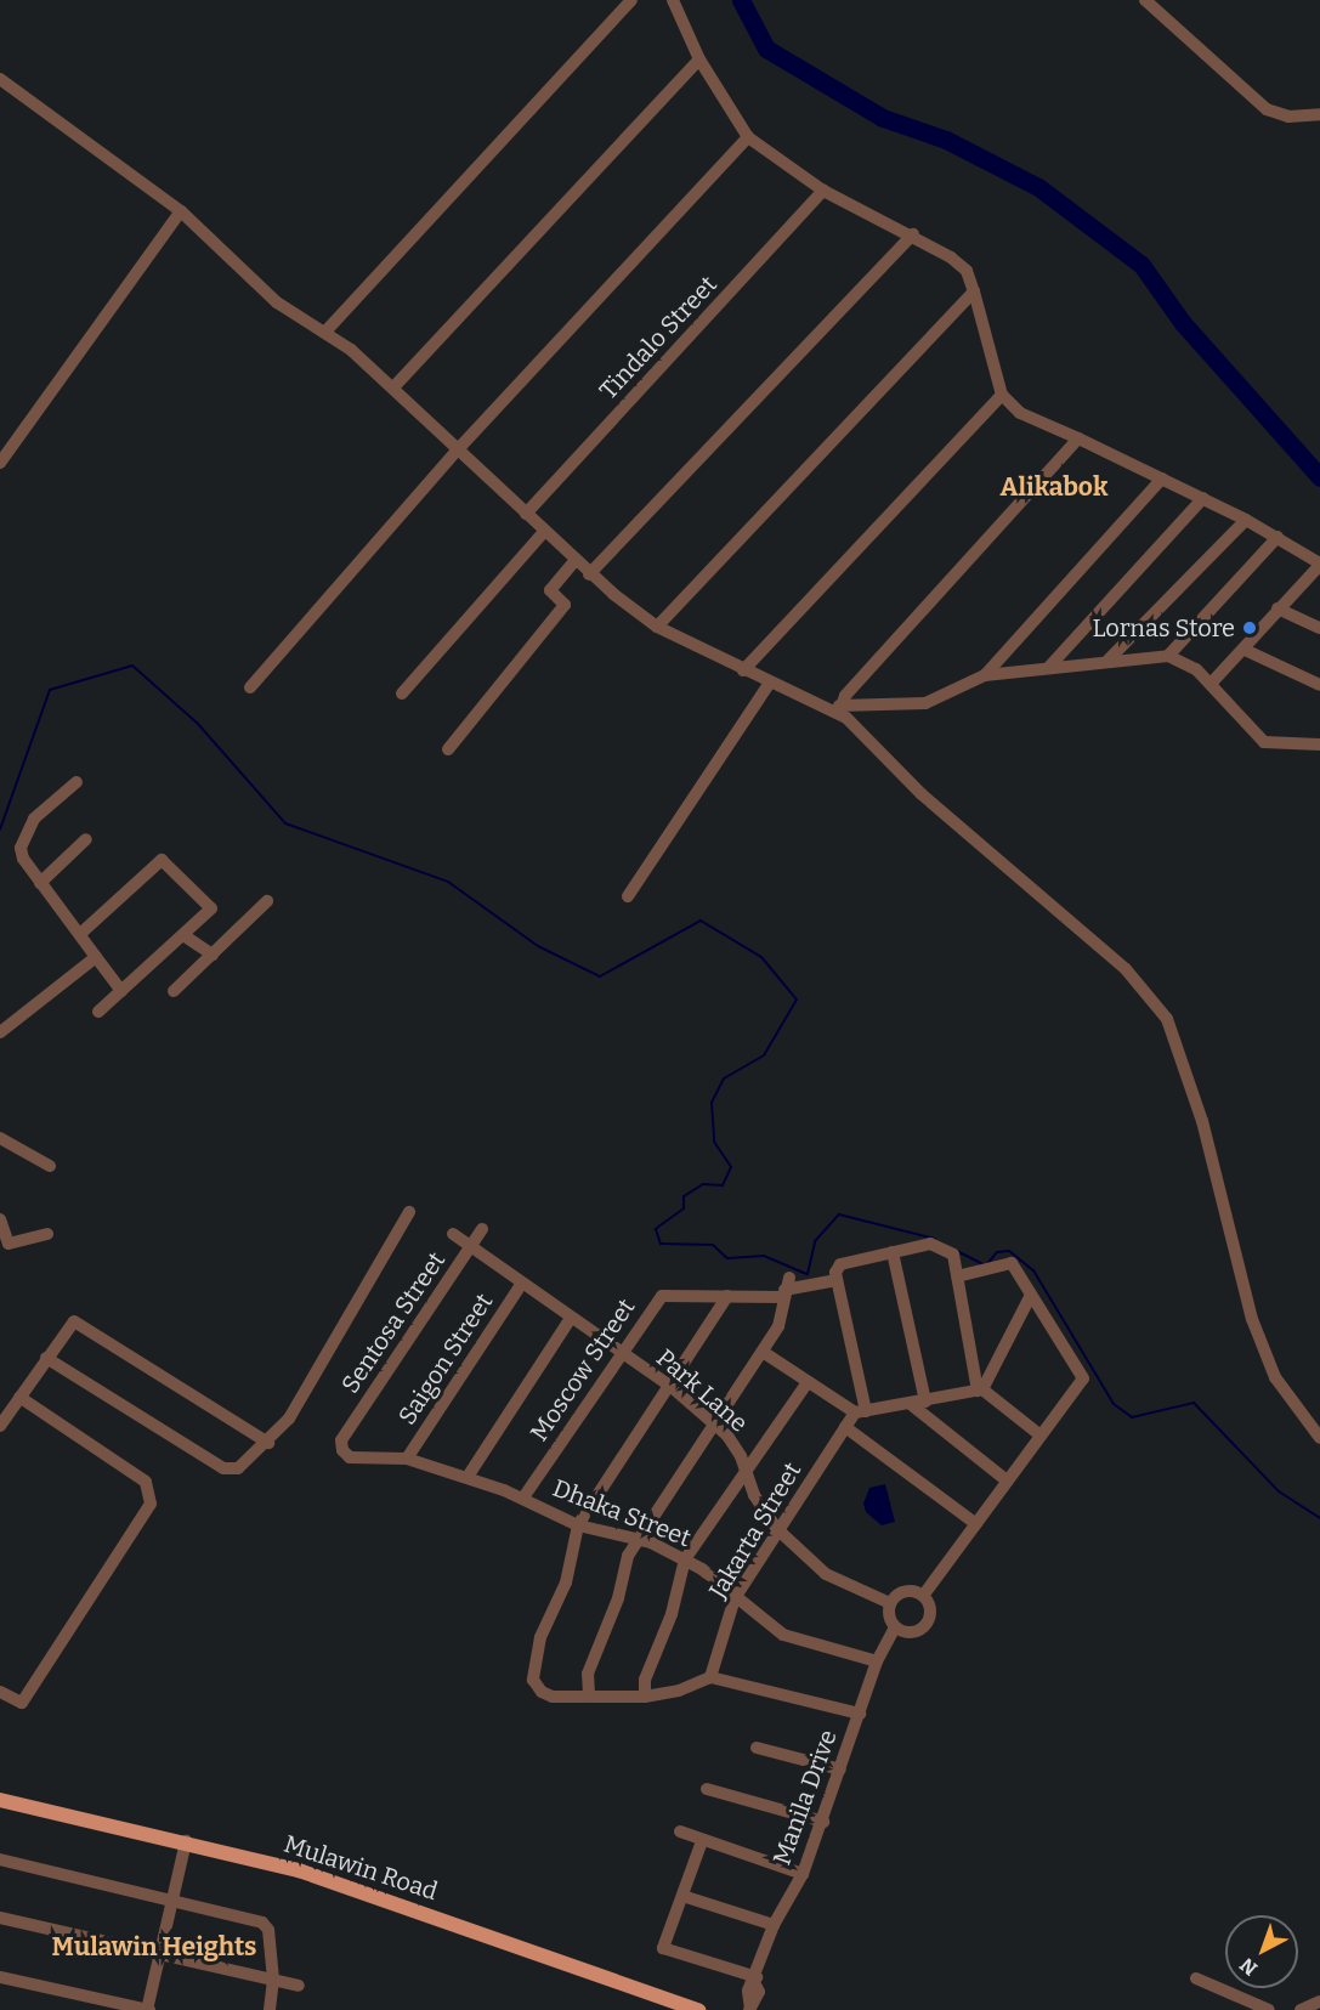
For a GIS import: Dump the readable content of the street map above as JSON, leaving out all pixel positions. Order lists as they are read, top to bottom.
{
  "streets": {
    "main road": ["Mulawin Road"],
    "street": [
      "Tindalo Street",
      "Sentosa Street",
      "Saigon Street",
      "Moscow Street",
      "Park Lane",
      "Dhaka Street",
      "Jakarta Street",
      "Manila Drive"
    ]
  },
  "crossings": [
    ["Sentosa Street", "Park Lane"],
    ["Sentosa Street", "Dhaka Street"],
    ["Saigon Street", "Park Lane"],
    ["Saigon Street", "Dhaka Street"],
    ["Moscow Street", "Park Lane"],
    ["Moscow Street", "Dhaka Street"],
    ["Park Lane", "Jakarta Street"],
    ["Park Lane", "Manila Drive"],
    ["Dhaka Street", "Jakarta Street"],
    ["Dhaka Street", "Manila Drive"]
  ],
  "districts": ["Alikabok", "Mulawin Heights"],
  "places": ["Lornas Store"],
  "north": "bottom left"
}
